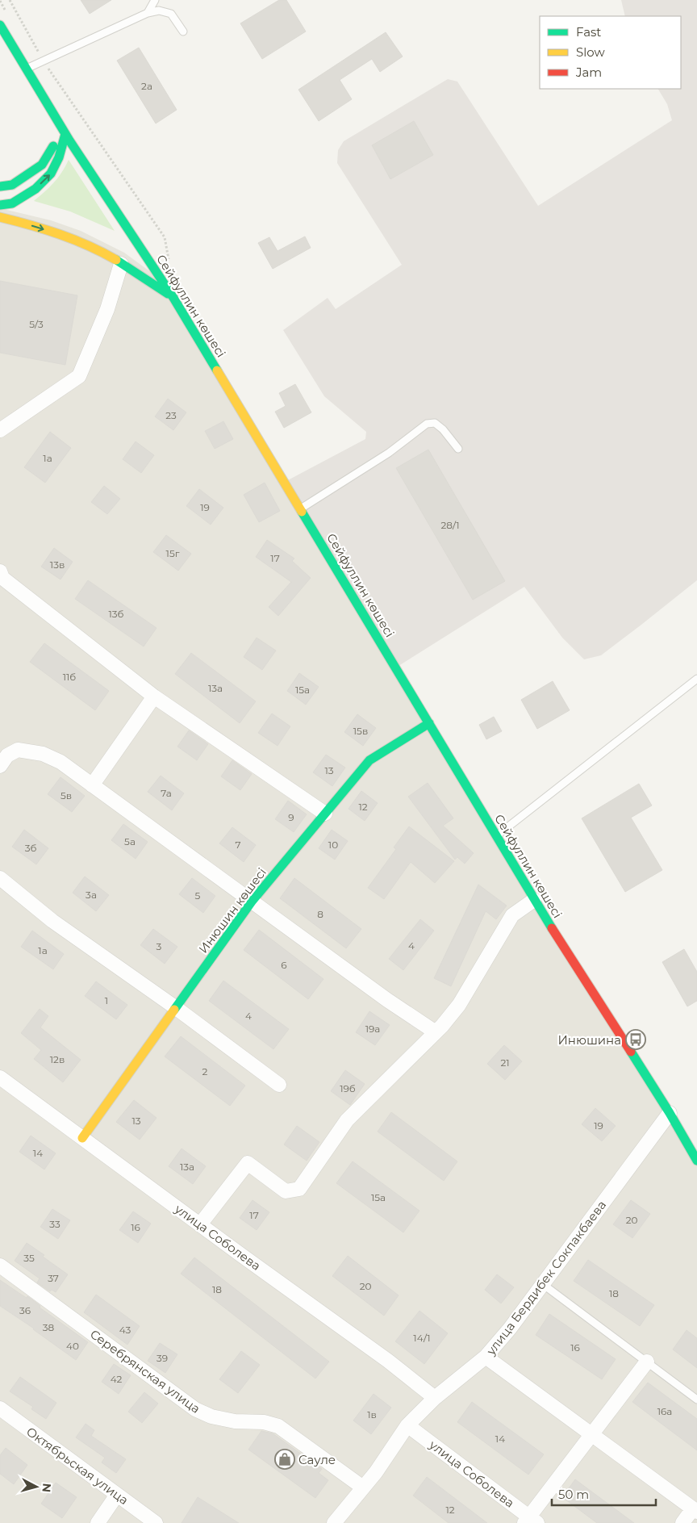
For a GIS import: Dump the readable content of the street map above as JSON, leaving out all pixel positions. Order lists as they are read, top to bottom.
{
  "streets": {
    "main road": ["Сейфуллин көшесі", "Инюшин көшесі"],
    "street": [
      "улица Соболева",
      "улица Бердибек Сокпакбаева",
      "Серебрянская улица",
      "Октябрьская улица"
    ]
  },
  "crossings": [
    ["Сейфуллин көшесі", "Инюшин көшесі"],
    ["Сейфуллин көшесі", "улица Бердибек Сокпакбаева"],
    ["Инюшин көшесі", "улица Соболева"],
    ["улица Соболева", "улица Бердибек Сокпакбаева"],
    ["улица Бердибек Сокпакбаева", "Серебрянская улица"]
  ],
  "places": {
    "bus stop": ["Инюшина"],
    "shop": ["Сауле"]
  },
  "house_numbers": [
    "2а",
    "5/3",
    "23",
    "1а",
    "19",
    "28/1",
    "15г",
    "17",
    "13в",
    "13б",
    "11б",
    "13а",
    "15а",
    "15в",
    "13",
    "7а",
    "5в",
    "12",
    "9",
    "5а",
    "7",
    "10",
    "3б",
    "3а",
    "5",
    "8",
    "4",
    "3",
    "1а",
    "6",
    "1",
    "4",
    "19а",
    "12в",
    "21",
    "2",
    "19б",
    "13",
    "19",
    "14",
    "13а",
    "15а",
    "17",
    "20",
    "33",
    "16",
    "35",
    "37",
    "20",
    "18",
    "18",
    "36",
    "38",
    "43",
    "14/1",
    "40",
    "16",
    "39",
    "42",
    "16а",
    "1в",
    "14",
    "12"
  ],
  "legend": ["Fast", "Slow", "Jam"],
  "scale_bar": "50 m",
  "north": "right"
}
